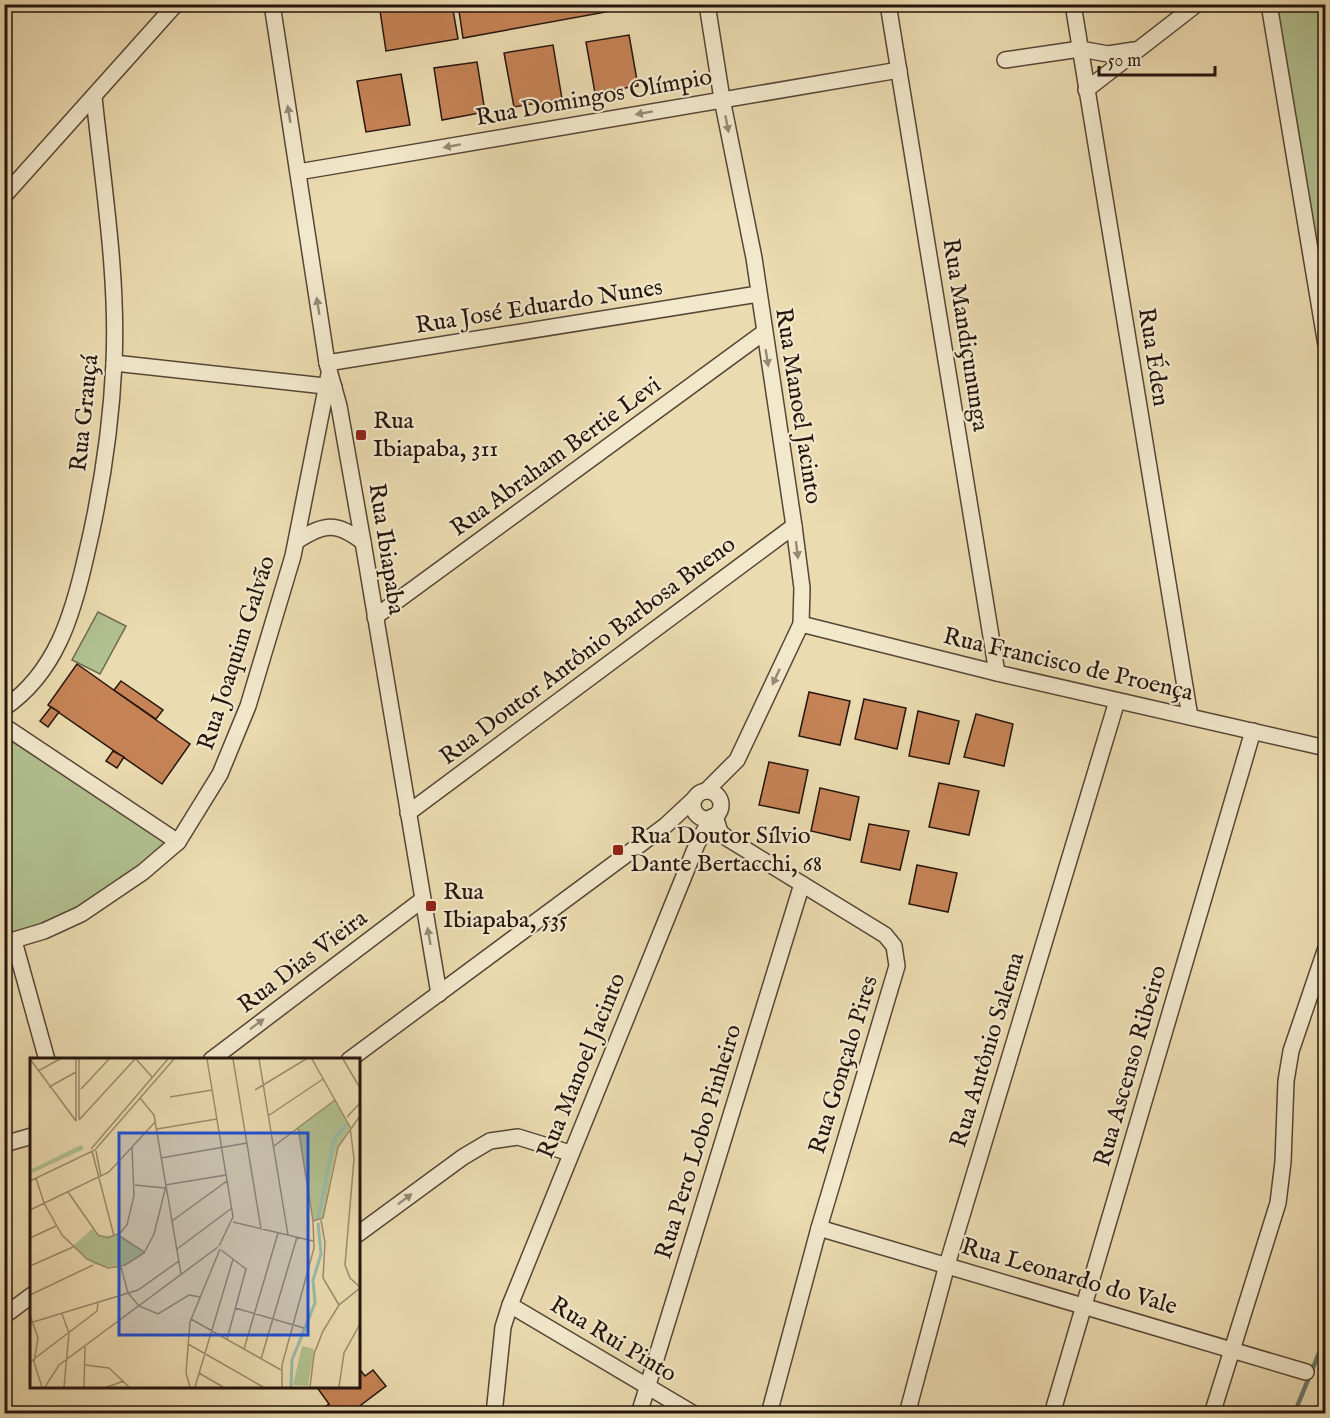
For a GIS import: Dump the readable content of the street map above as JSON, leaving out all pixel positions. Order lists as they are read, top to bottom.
{
  "streets": {
    "street": [
      "Rua Domingos Olímpio",
      "Rua José Eduardo Nunes",
      "Rua Mandiçununga",
      "Rua Éden",
      "Rua Manoel Jacinto",
      "Rua Grauçá",
      "Rua Abraham Bertie Levi",
      "Rua Ibiapaba",
      "Rua Doutor Antônio Barbosa Bueno",
      "Rua Joaquim Galvão",
      "Rua Francisco de Proença",
      "Rua Dias Vieira",
      "Rua Antônio Salema",
      "Rua Gonçalo Pires",
      "Rua Ascenso Ribeiro",
      "Rua Pero Lobo Pinheiro",
      "Rua Leonardo do Vale",
      "Rua Rui Pinto"
    ]
  },
  "crossings": [
    ["Rua Domingos Olímpio", "Rua Mandiçununga"],
    ["Rua Domingos Olímpio", "Rua Manoel Jacinto"],
    ["Rua Domingos Olímpio", "Rua Ibiapaba"],
    ["Rua José Eduardo Nunes", "Rua Manoel Jacinto"],
    ["Rua José Eduardo Nunes", "Rua Grauçá"],
    ["Rua José Eduardo Nunes", "Rua Ibiapaba"],
    ["Rua José Eduardo Nunes", "Rua Joaquim Galvão"],
    ["Rua Mandiçununga", "Rua Francisco de Proença"],
    ["Rua Éden", "Rua Francisco de Proença"],
    ["Rua Manoel Jacinto", "Rua Abraham Bertie Levi"],
    ["Rua Manoel Jacinto", "Rua Doutor Antônio Barbosa Bueno"],
    ["Rua Manoel Jacinto", "Rua Francisco de Proença"],
    ["Rua Manoel Jacinto", "Rua Gonçalo Pires"],
    ["Rua Manoel Jacinto", "Rua Rui Pinto"],
    ["Rua Abraham Bertie Levi", "Rua Ibiapaba"],
    ["Rua Ibiapaba", "Rua Doutor Antônio Barbosa Bueno"],
    ["Rua Ibiapaba", "Rua Joaquim Galvão"],
    ["Rua Ibiapaba", "Rua Dias Vieira"],
    ["Rua Francisco de Proença", "Rua Antônio Salema"],
    ["Rua Francisco de Proença", "Rua Ascenso Ribeiro"],
    ["Rua Antônio Salema", "Rua Leonardo do Vale"],
    ["Rua Gonçalo Pires", "Rua Pero Lobo Pinheiro"],
    ["Rua Gonçalo Pires", "Rua Leonardo do Vale"],
    ["Rua Ascenso Ribeiro", "Rua Leonardo do Vale"],
    ["Rua Pero Lobo Pinheiro", "Rua Rui Pinto"]
  ],
  "one_way": ["Rua Domingos Olímpio", "Rua Manoel Jacinto", "Rua Ibiapaba"],
  "places": {
    "transit": ["Rua Ibiapaba, 311", "Rua Doutor Sílvio Dante Bertacchi, 68", "Rua Ibiapaba, 535"]
  },
  "scale_bar": "50 m"
}
